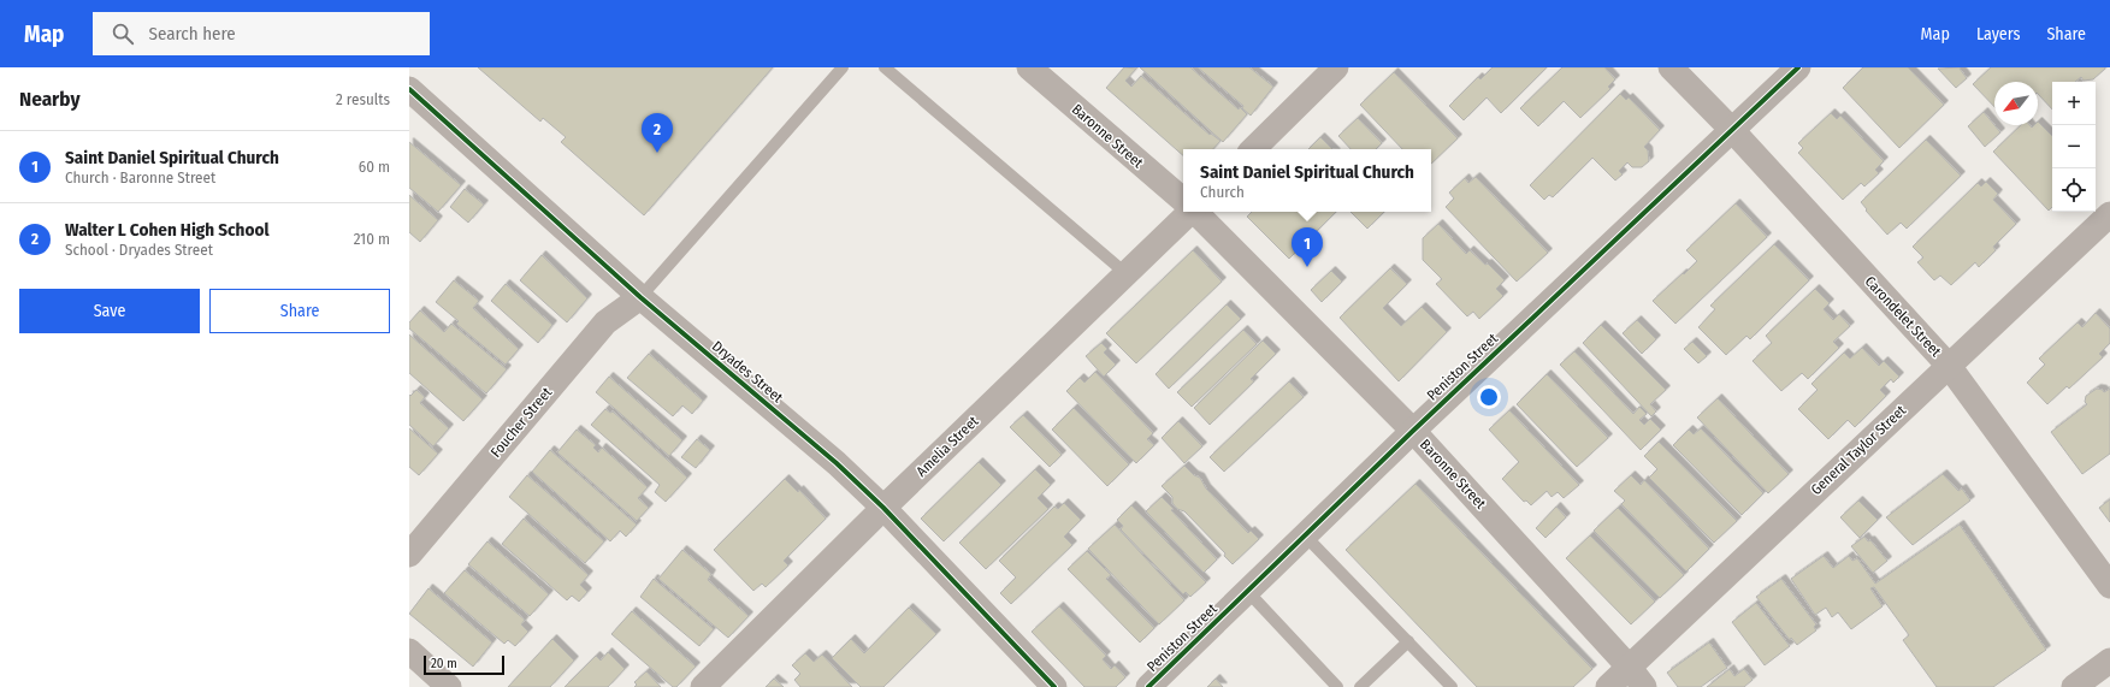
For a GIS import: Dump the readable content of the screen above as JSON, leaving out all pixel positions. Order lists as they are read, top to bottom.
{
  "streets": {
    "street": [
      "Baronne Street",
      "Carondelet Street",
      "Peniston Street",
      "Dryades Street",
      "Foucher Street",
      "Amelia Street",
      "General Taylor Street"
    ]
  },
  "crossings": [
    ["Baronne Street", "Peniston Street"],
    ["Baronne Street", "General Taylor Street"],
    ["Carondelet Street", "Peniston Street"],
    ["Carondelet Street", "General Taylor Street"],
    ["Dryades Street", "Foucher Street"],
    ["Dryades Street", "Amelia Street"]
  ],
  "scale_bar": "20 m",
  "north": "bottom left",
  "page": {
    "header": "Map",
    "search": "Search here",
    "nav": ["Map", "Layers", "Share"],
    "heading": ["Nearby", "2 results"],
    "map_buttons": ["+", "−"],
    "pins": ["2", "1"],
    "list": [
      {
        "mark": "1",
        "name": "Saint Daniel Spiritual Church",
        "note": "Church · Baronne Street",
        "value": "60 m"
      },
      {
        "mark": "2",
        "name": "Walter L Cohen High School",
        "note": "School · Dryades Street",
        "value": "210 m"
      }
    ],
    "popup": ["Saint Daniel Spiritual Church", "Church"],
    "buttons": ["Save", "Share"],
    "scale": "20 m"
  }
}
